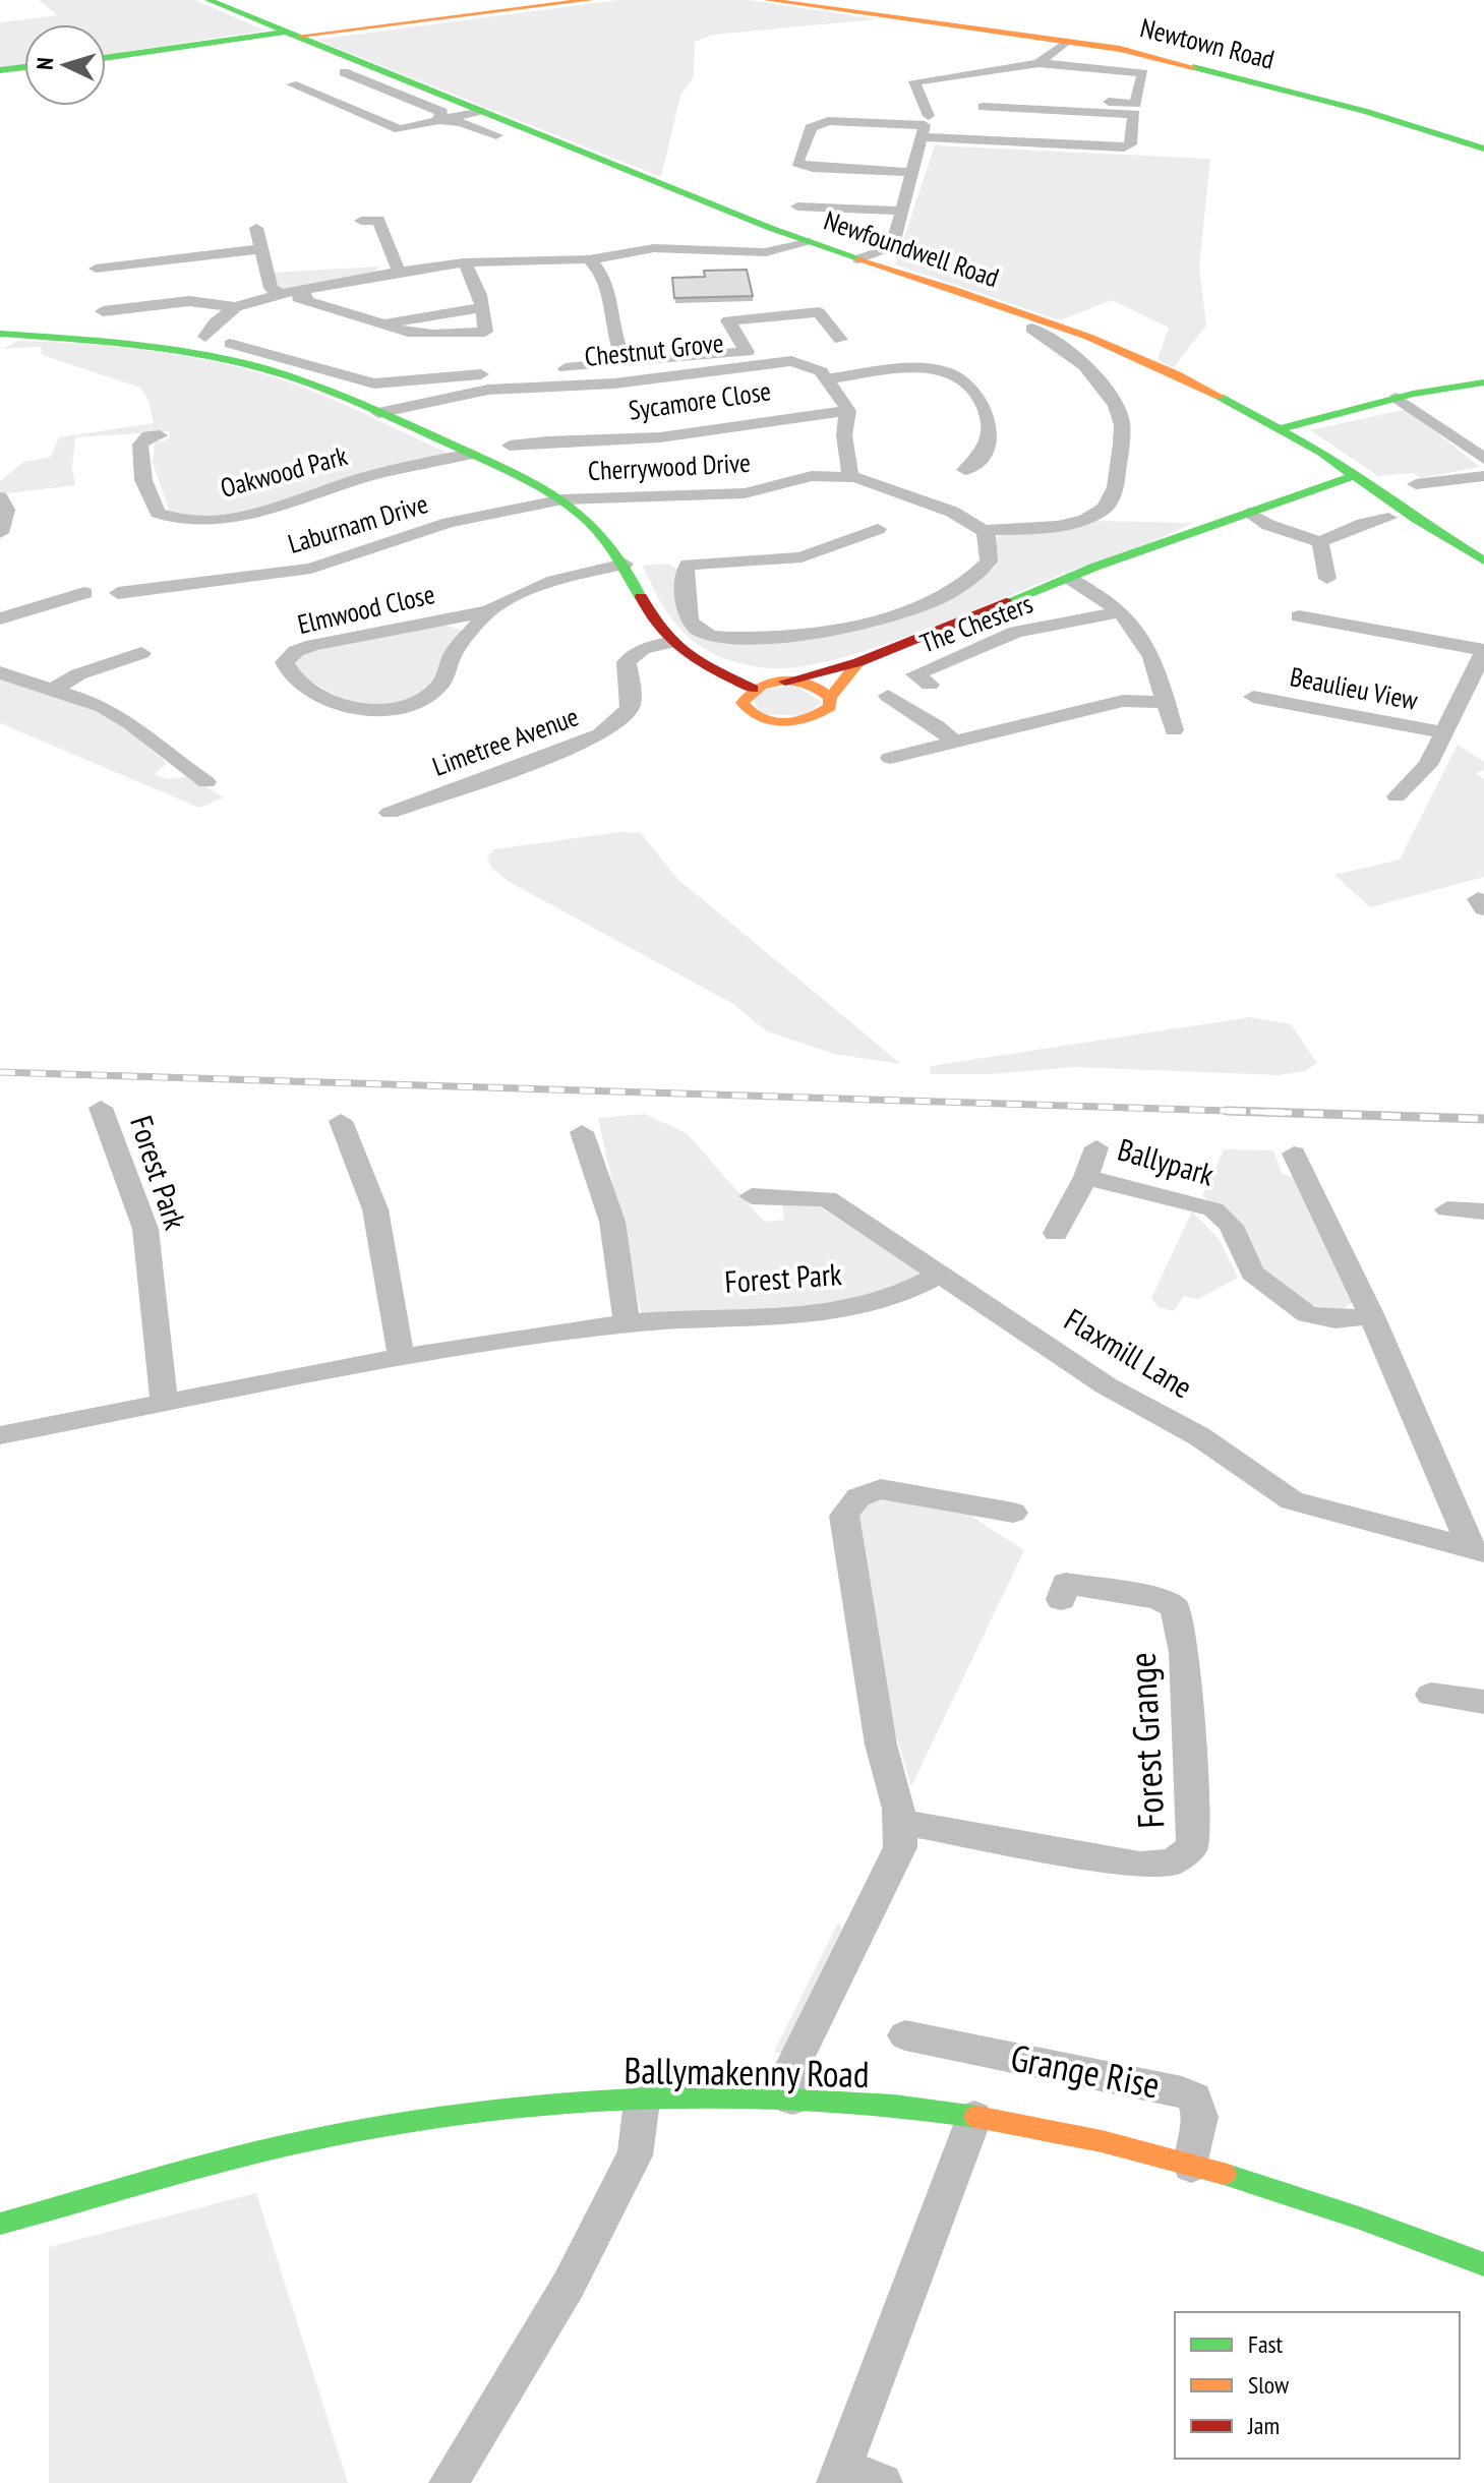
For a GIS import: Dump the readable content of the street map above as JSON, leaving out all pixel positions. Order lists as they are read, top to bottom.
{
  "streets": {
    "street": [
      "Newtown Road",
      "Newfoundwell Road",
      "Chestnut Grove",
      "Sycamore Close",
      "Cherrywood Drive",
      "Oakwood Park",
      "Laburnam Drive",
      "Elmwood Close",
      "The Chesters",
      "Beaulieu View",
      "Limetree Avenue",
      "Ballypark",
      "Forest Park",
      "Flaxmill Lane",
      "Forest Grange",
      "Grange Rise",
      "Ballymakenny Road"
    ]
  },
  "crossings": [
    ["Cherrywood Drive", "Laburnam Drive"],
    ["Forest Park", "Flaxmill Lane"],
    ["Grange Rise", "Ballymakenny Road"]
  ],
  "legend": ["Fast", "Slow", "Jam"],
  "north": "left"
}
